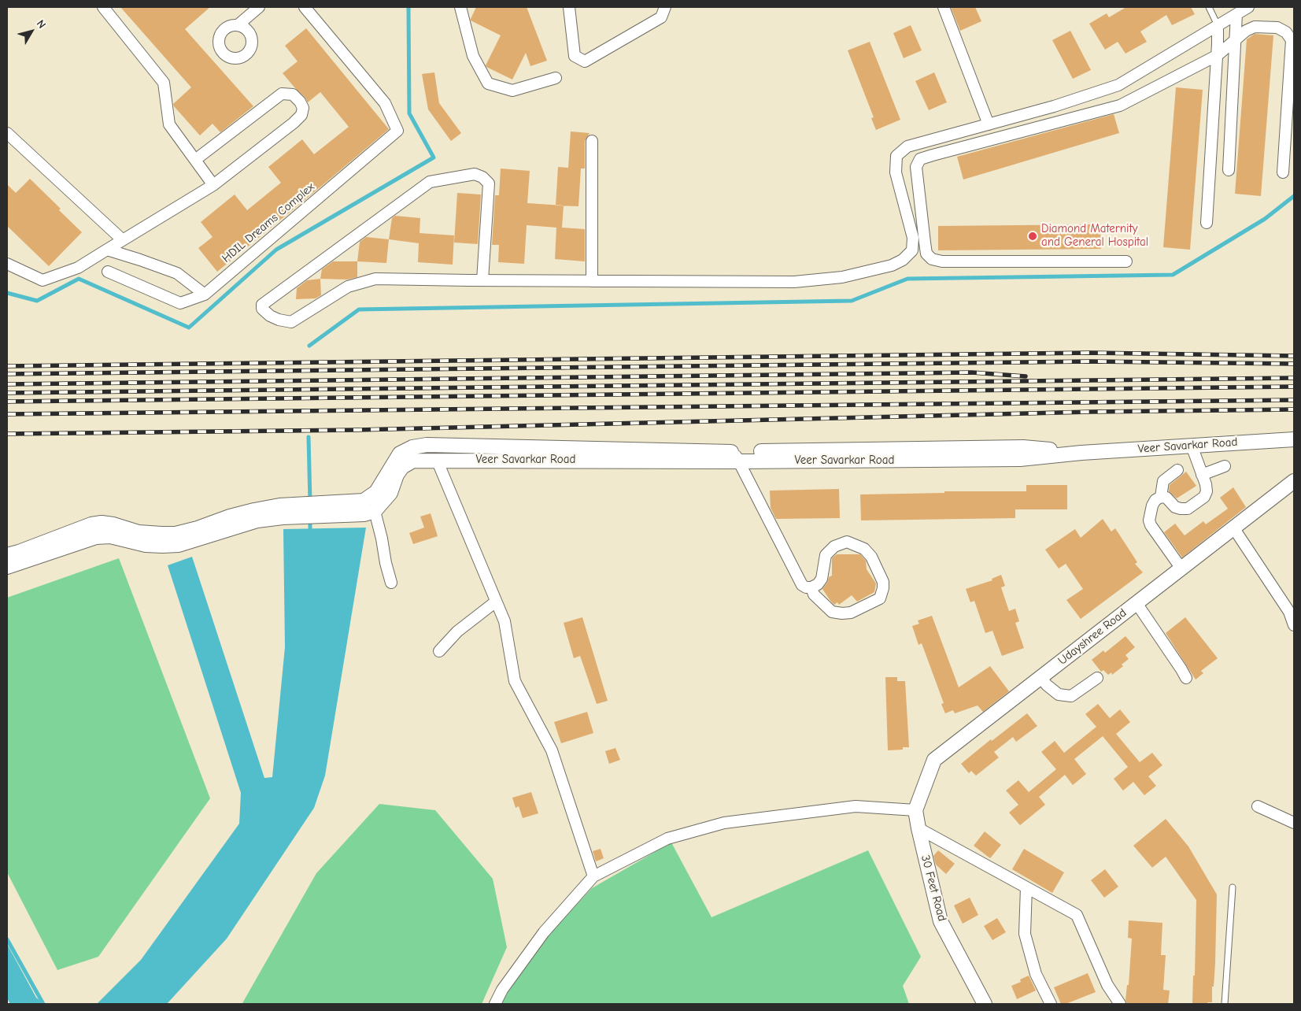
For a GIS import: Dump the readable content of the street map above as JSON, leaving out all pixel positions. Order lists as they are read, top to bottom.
{
  "streets": {
    "street": [
      "HDIL Dreams Complex",
      "Veer Savarkar Road",
      "Udayshree Road",
      "30 Feet Road"
    ]
  },
  "crossings": [
    ["Udayshree Road", "30 Feet Road"]
  ],
  "places": ["Diamond Maternity and General Hospital"],
  "north": "top right"
}
